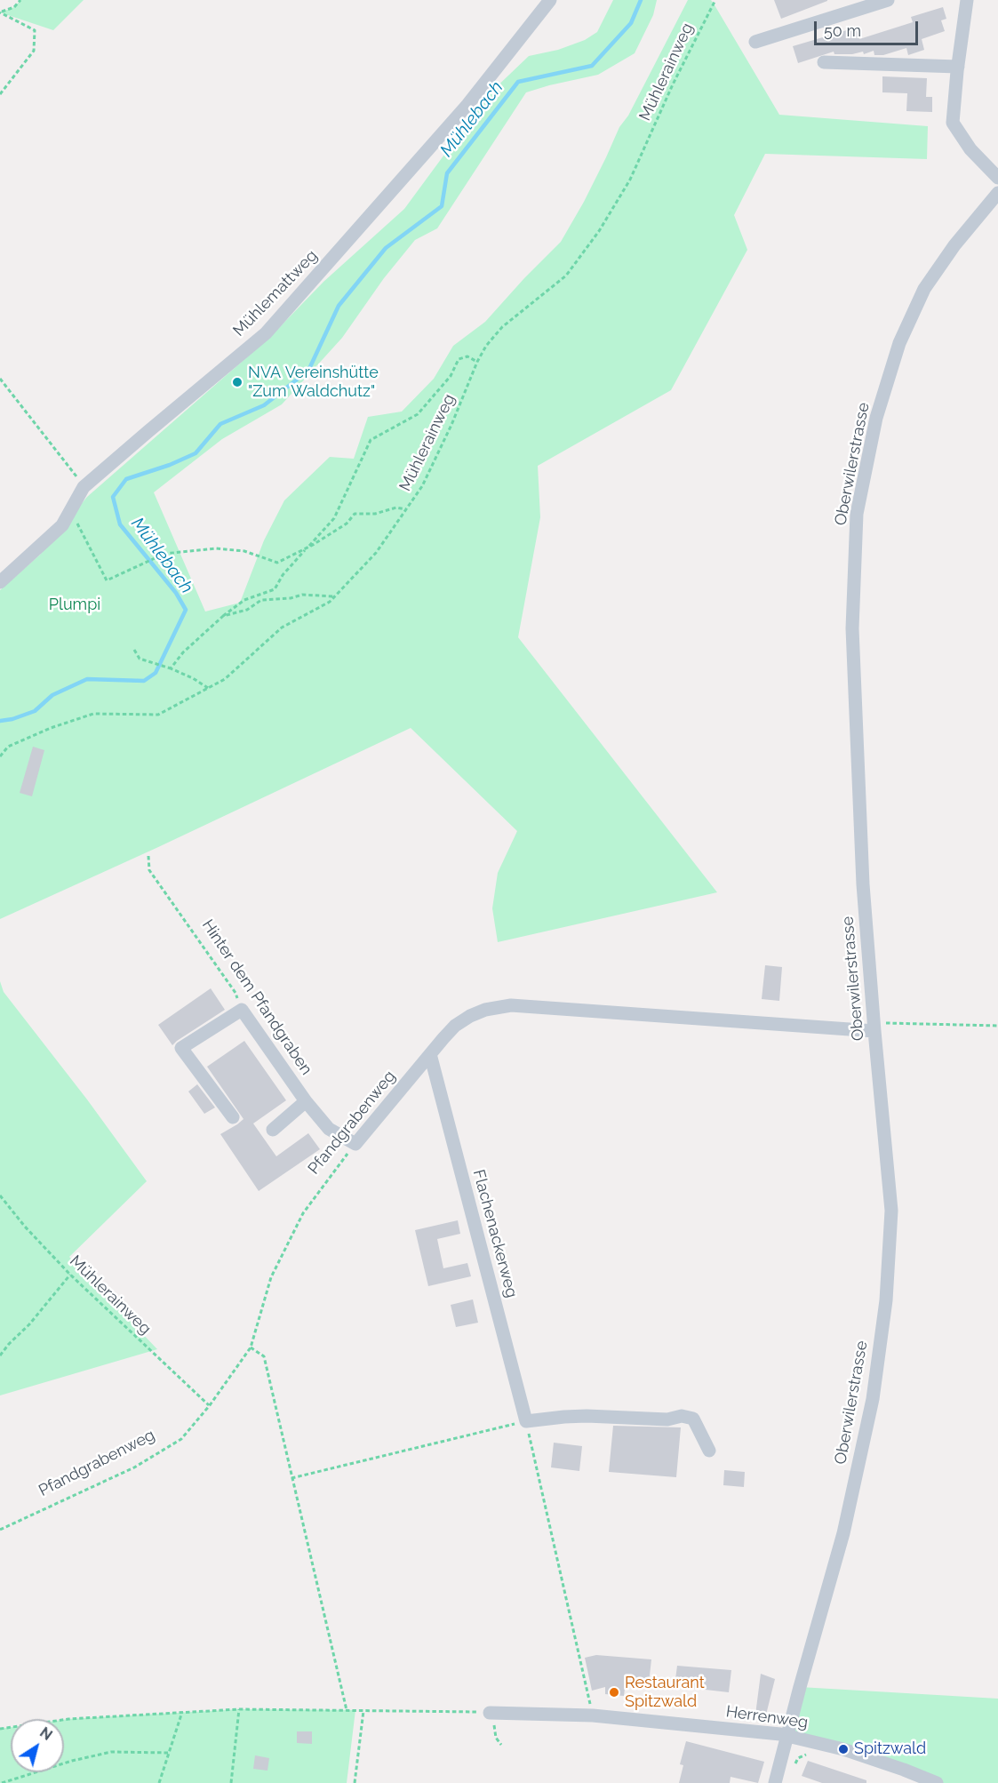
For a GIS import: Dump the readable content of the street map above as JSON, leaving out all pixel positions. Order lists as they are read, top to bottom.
{
  "streets": {
    "street": [
      "Mühlemattweg",
      "Oberwilerstrasse",
      "Hinter dem Pfandgraben",
      "Pfandgrabenweg",
      "Flachenackerweg",
      "Herrenweg"
    ],
    "path": ["Mühlerainweg"]
  },
  "crossings": [
    ["Mühlerainweg", "Pfandgrabenweg"],
    ["Oberwilerstrasse", "Pfandgrabenweg"],
    ["Oberwilerstrasse", "Herrenweg"],
    ["Hinter dem Pfandgraben", "Pfandgrabenweg"],
    ["Pfandgrabenweg", "Flachenackerweg"]
  ],
  "water": ["Mühlebach"],
  "parks": ["Plumpi"],
  "places": ["NVA Vereinshütte \"Zum Waldchutz\"", "Restaurant Spitzwald", "Spitzwald"],
  "scale_bar": "50 m",
  "north": "top right"
}
